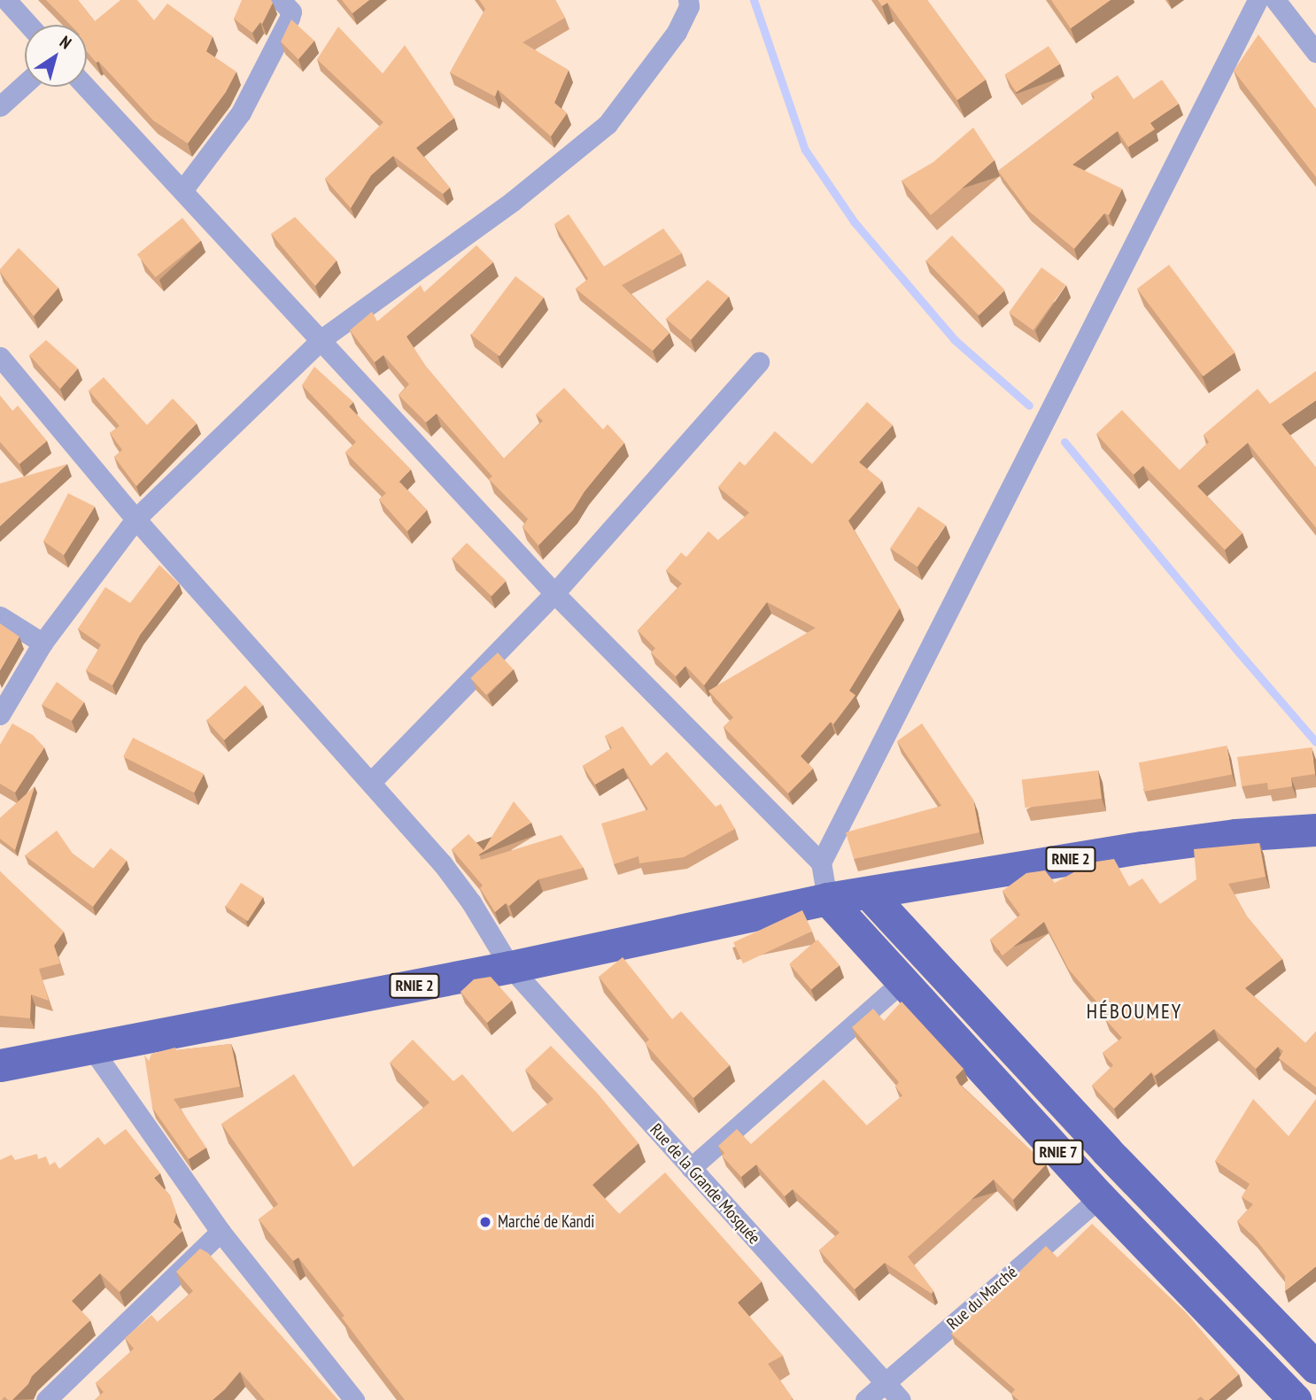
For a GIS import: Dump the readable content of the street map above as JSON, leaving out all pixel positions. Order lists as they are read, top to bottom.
{
  "streets": {
    "main road": ["RNIE 2", "RNIE 7"],
    "street": ["Rue de la Grande Mosquée", "Rue du Marché"]
  },
  "crossings": [
    ["RNIE 2", "RNIE 7"],
    ["RNIE 2", "Rue de la Grande Mosquée"],
    ["RNIE 7", "Rue du Marché"],
    ["Rue de la Grande Mosquée", "Rue du Marché"]
  ],
  "districts": ["HÉBOUMEY"],
  "places": ["Marché de Kandi"],
  "north": "top right"
}
